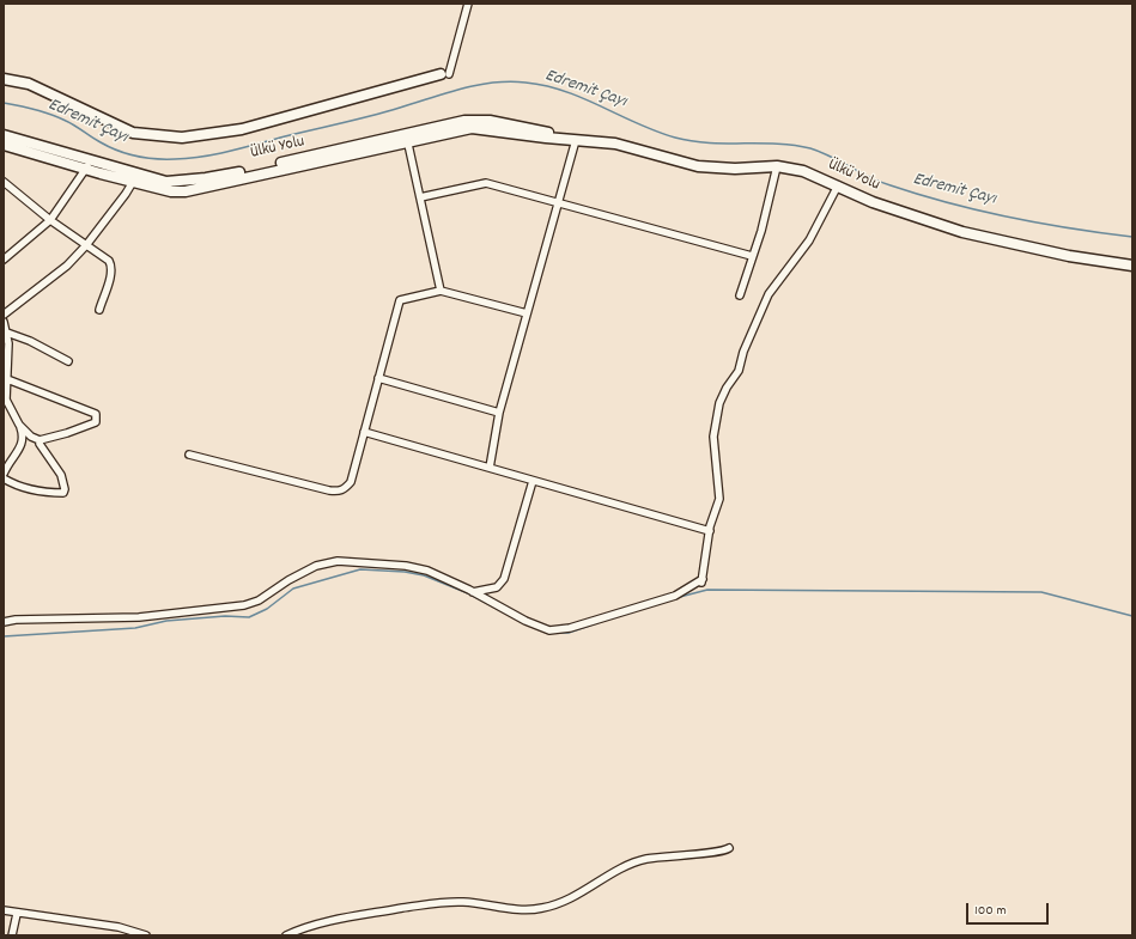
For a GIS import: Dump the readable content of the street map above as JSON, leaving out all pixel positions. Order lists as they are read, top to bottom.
{
  "streets": {
    "main road": ["Ülkü Yolu"]
  },
  "water": ["Edremit Çayı"],
  "scale_bar": "100 m"
}
